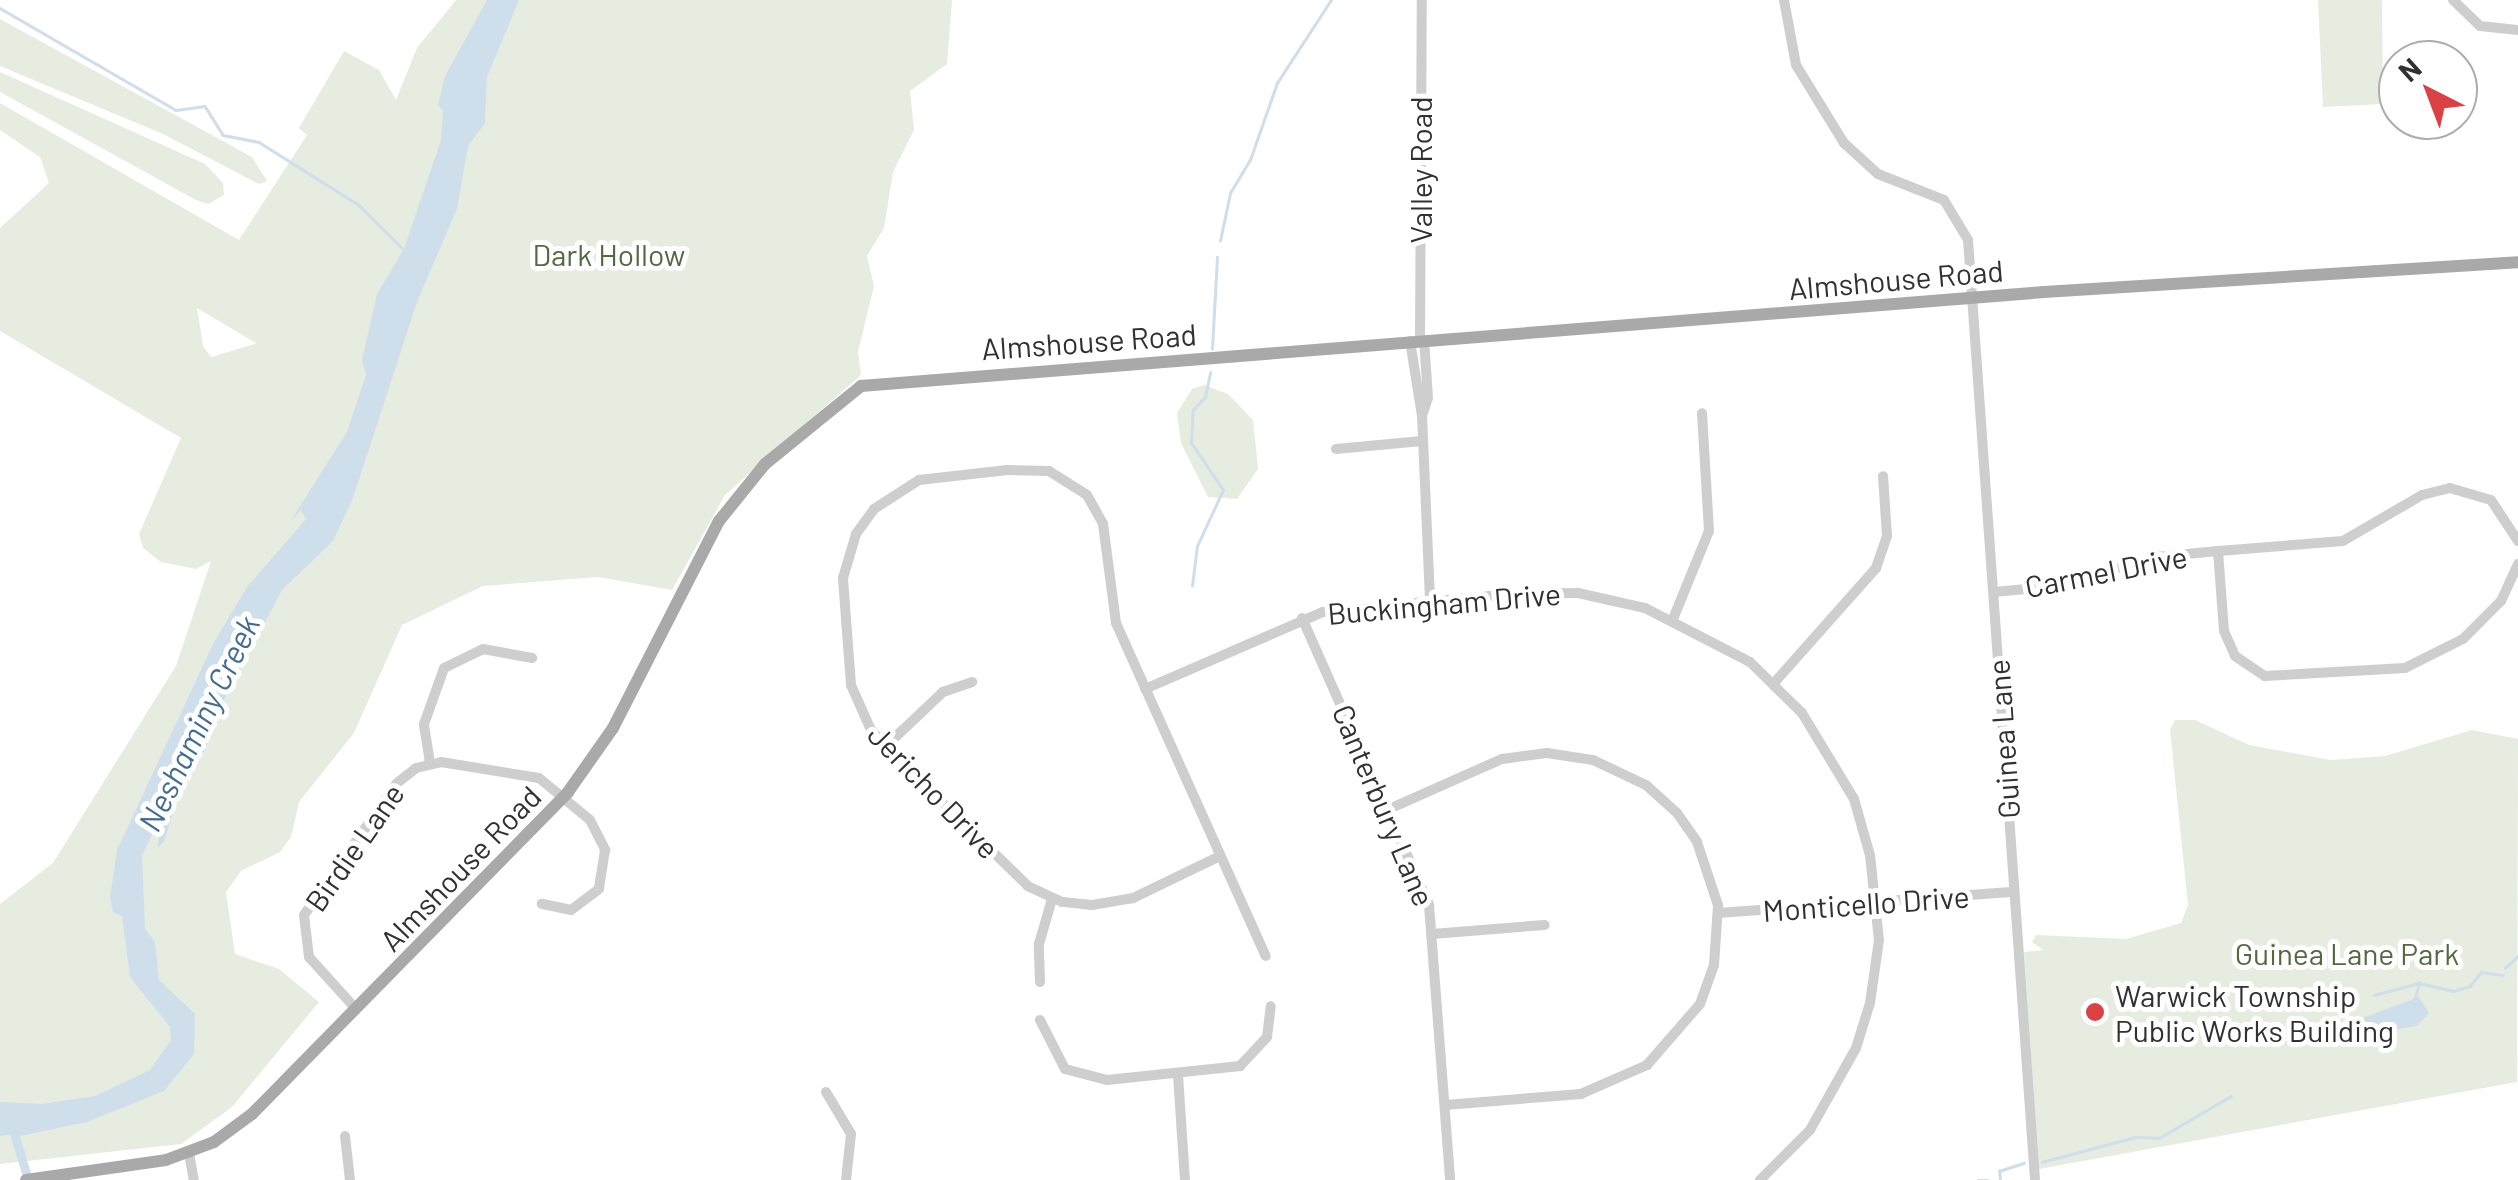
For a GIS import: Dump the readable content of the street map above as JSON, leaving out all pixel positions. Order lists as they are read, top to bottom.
{
  "streets": {
    "main road": ["Almshouse Road"],
    "street": [
      "Valley Road",
      "Carmel Drive",
      "Buckingham Drive",
      "Guinea Lane",
      "Jericho Drive",
      "Canterbury Lane",
      "Birdie Lane",
      "Monticello Drive"
    ]
  },
  "crossings": [
    ["Valley Road", "Almshouse Road"],
    ["Valley Road", "Buckingham Drive"],
    ["Almshouse Road", "Guinea Lane"],
    ["Almshouse Road", "Birdie Lane"],
    ["Carmel Drive", "Guinea Lane"],
    ["Buckingham Drive", "Jericho Drive"],
    ["Buckingham Drive", "Canterbury Lane"],
    ["Buckingham Drive", "Monticello Drive"],
    ["Guinea Lane", "Monticello Drive"],
    ["Canterbury Lane", "Monticello Drive"]
  ],
  "water": ["Neshaminy Creek"],
  "parks": ["Dark Hollow", "Guinea Lane Park"],
  "places": ["Warwick Township Public Works Building"],
  "north": "top left"
}
